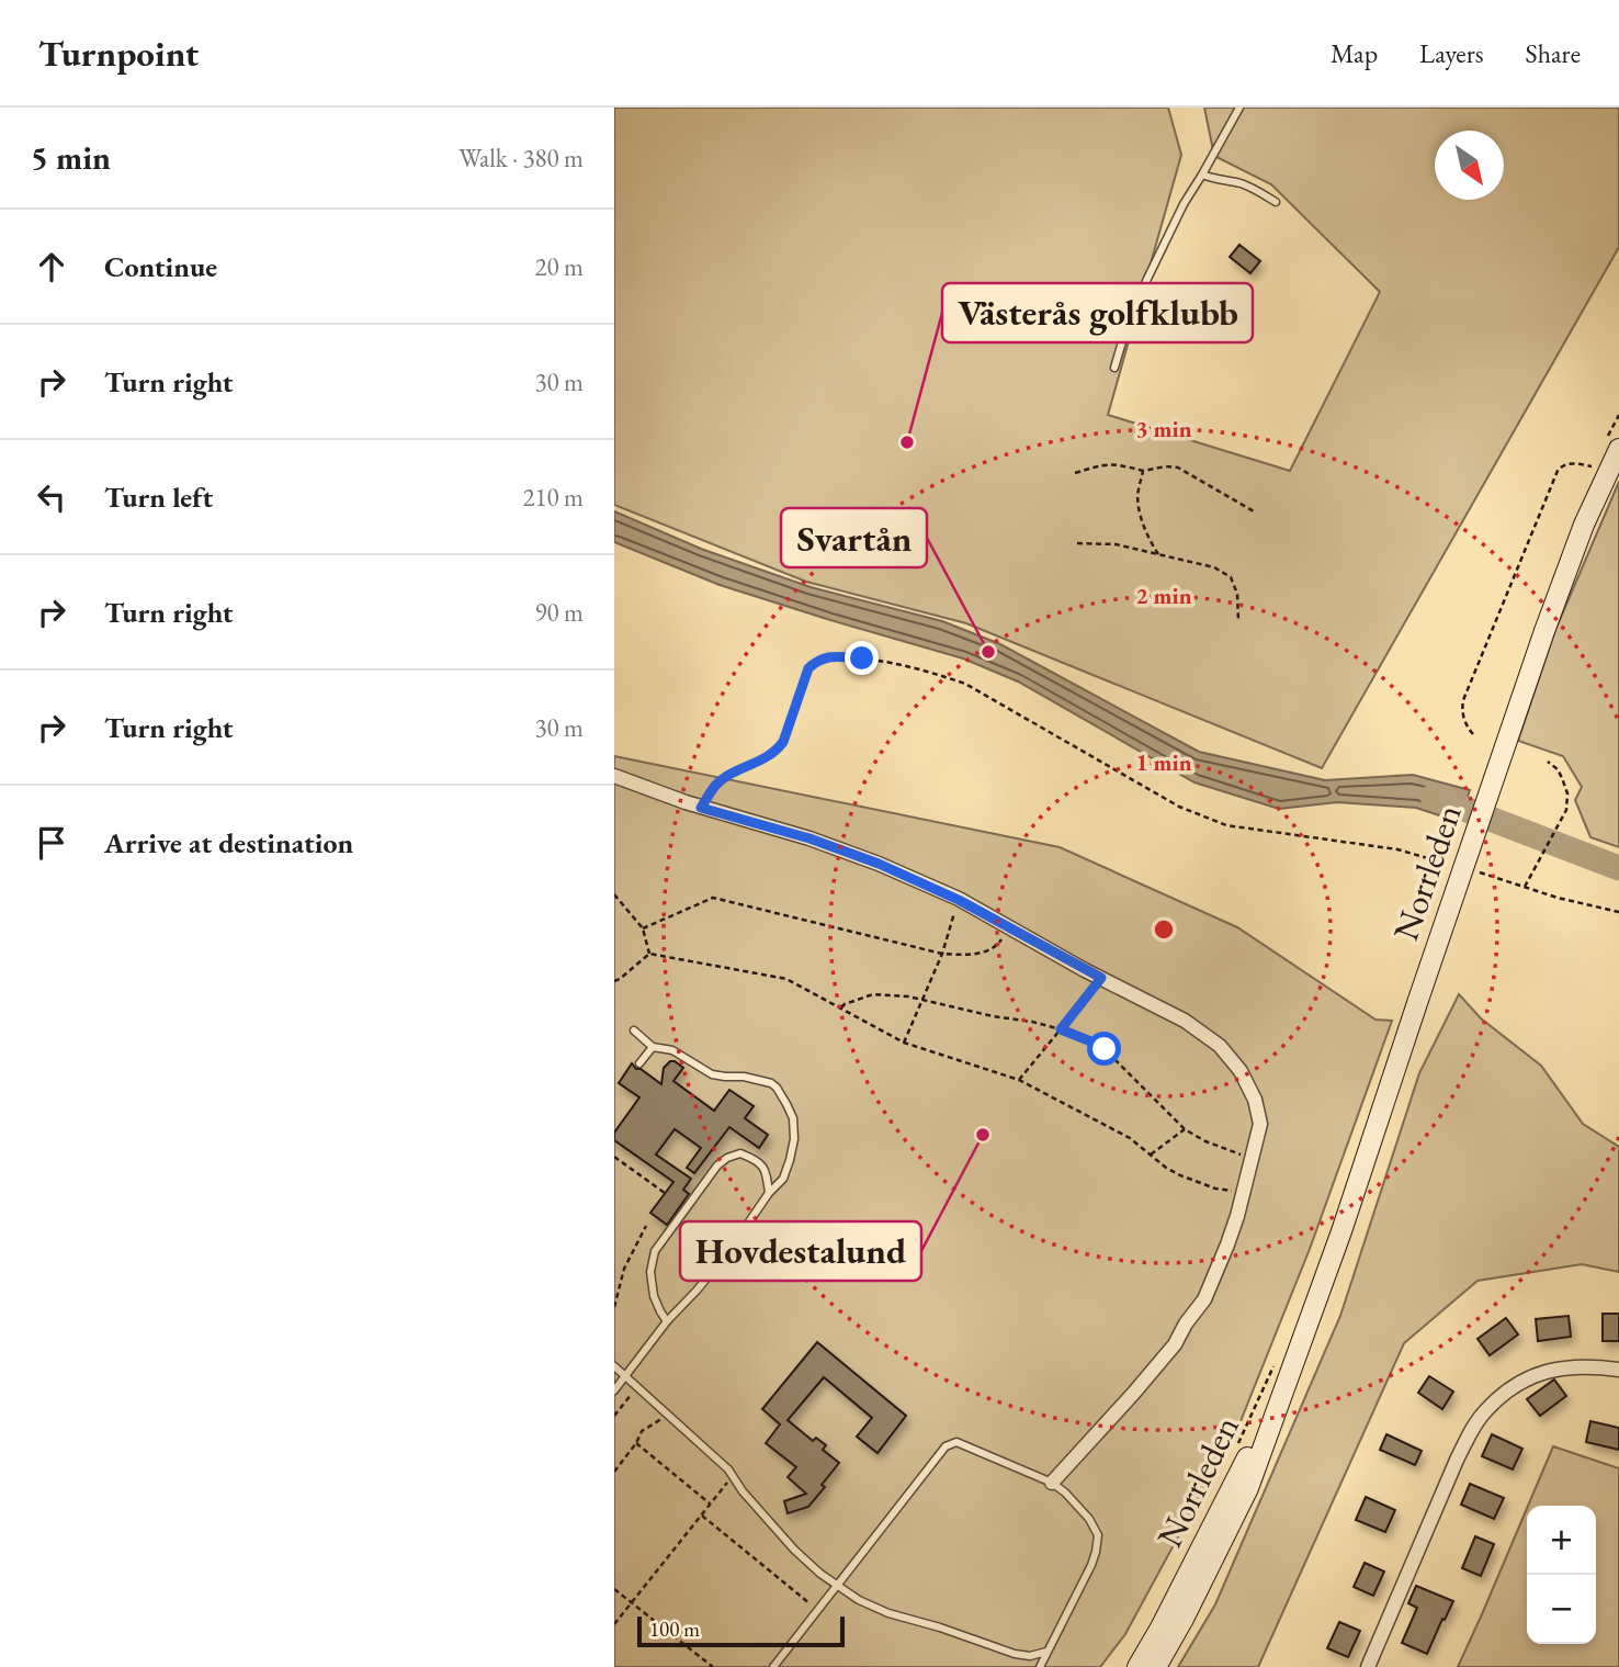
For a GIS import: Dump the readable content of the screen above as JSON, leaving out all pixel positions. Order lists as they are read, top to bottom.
{
  "streets": {
    "main road": ["Norrleden"]
  },
  "places": ["Västerås golfklubb", "Svartån", "Hovdestalund"],
  "scale_bar": "100 m",
  "north": "bottom right",
  "page": {
    "header": "Turnpoint",
    "nav": ["Map", "Layers", "Share"],
    "heading": ["5 min", "Walk · 380 m"],
    "list": [
      ["Continue", "20 m"],
      ["Turn right", "30 m"],
      ["Turn left", "210 m"],
      ["Turn right", "90 m"],
      ["Turn right", "30 m"],
      "Arrive at destination"
    ],
    "map_buttons": ["+", "−"],
    "scale": "100 m"
  },
  "rings": ["3 min", "2 min", "1 min"]
}
